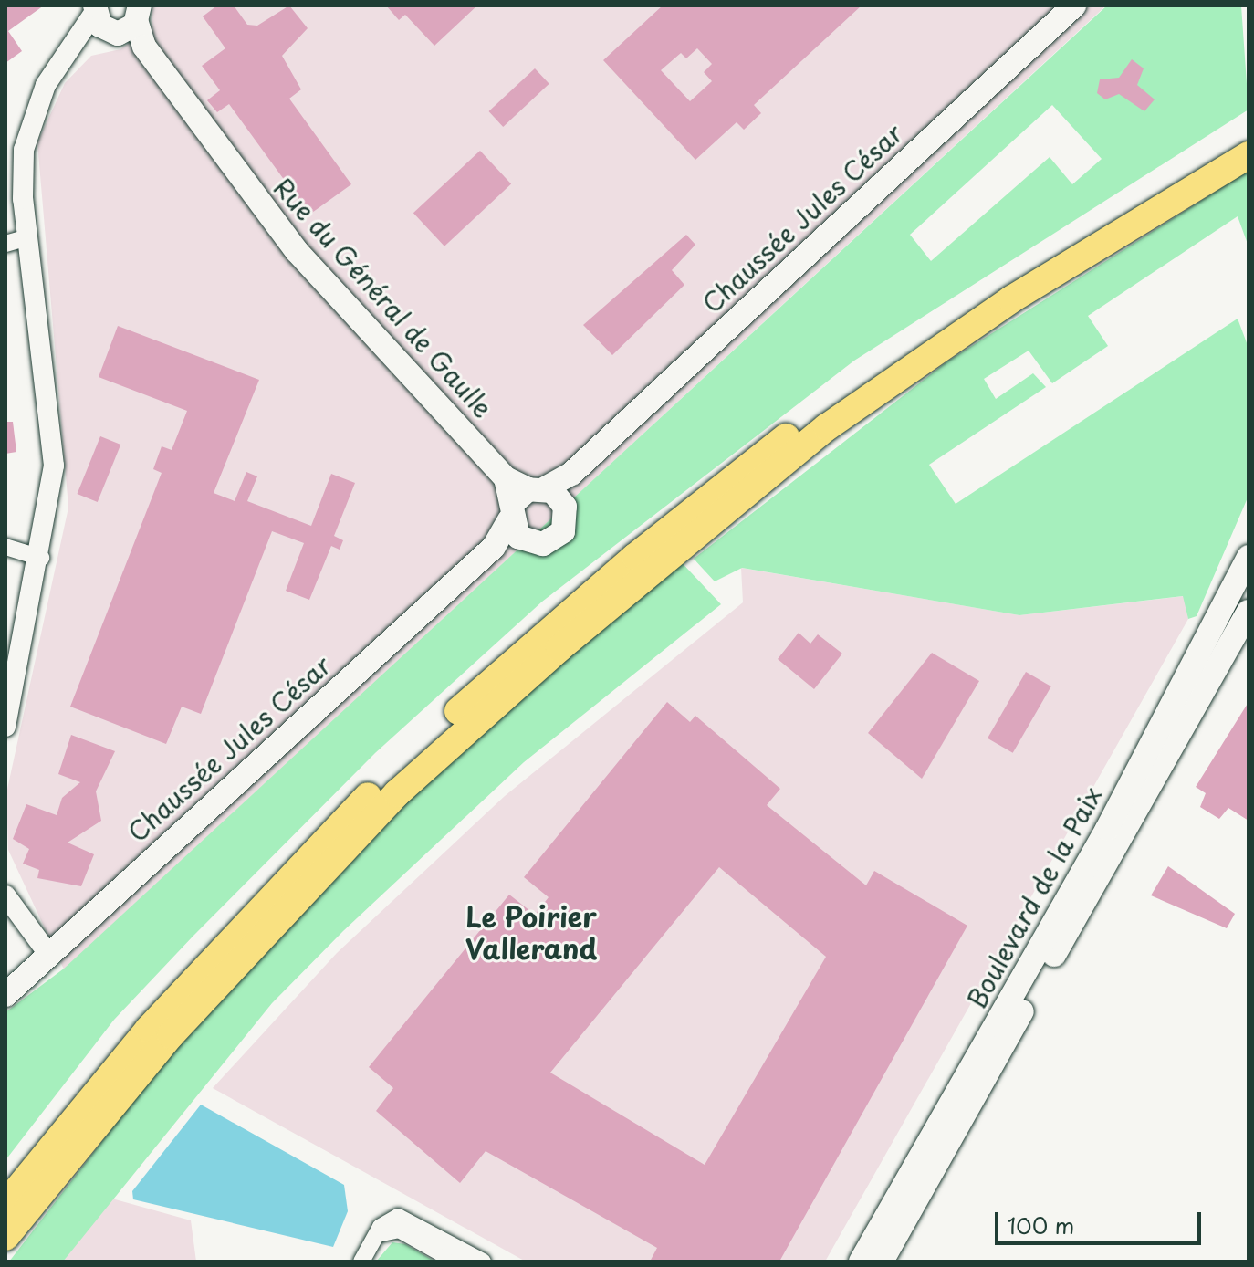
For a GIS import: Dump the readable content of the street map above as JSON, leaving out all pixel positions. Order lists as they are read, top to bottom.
{
  "streets": {
    "main road": ["Chaussée Jules César", "Rue du Général de Gaulle", "Boulevard de la Paix"]
  },
  "crossings": [
    ["Chaussée Jules César", "Rue du Général de Gaulle"]
  ],
  "districts": ["Le Poirier Vallerand"],
  "scale_bar": "100 m"
}
